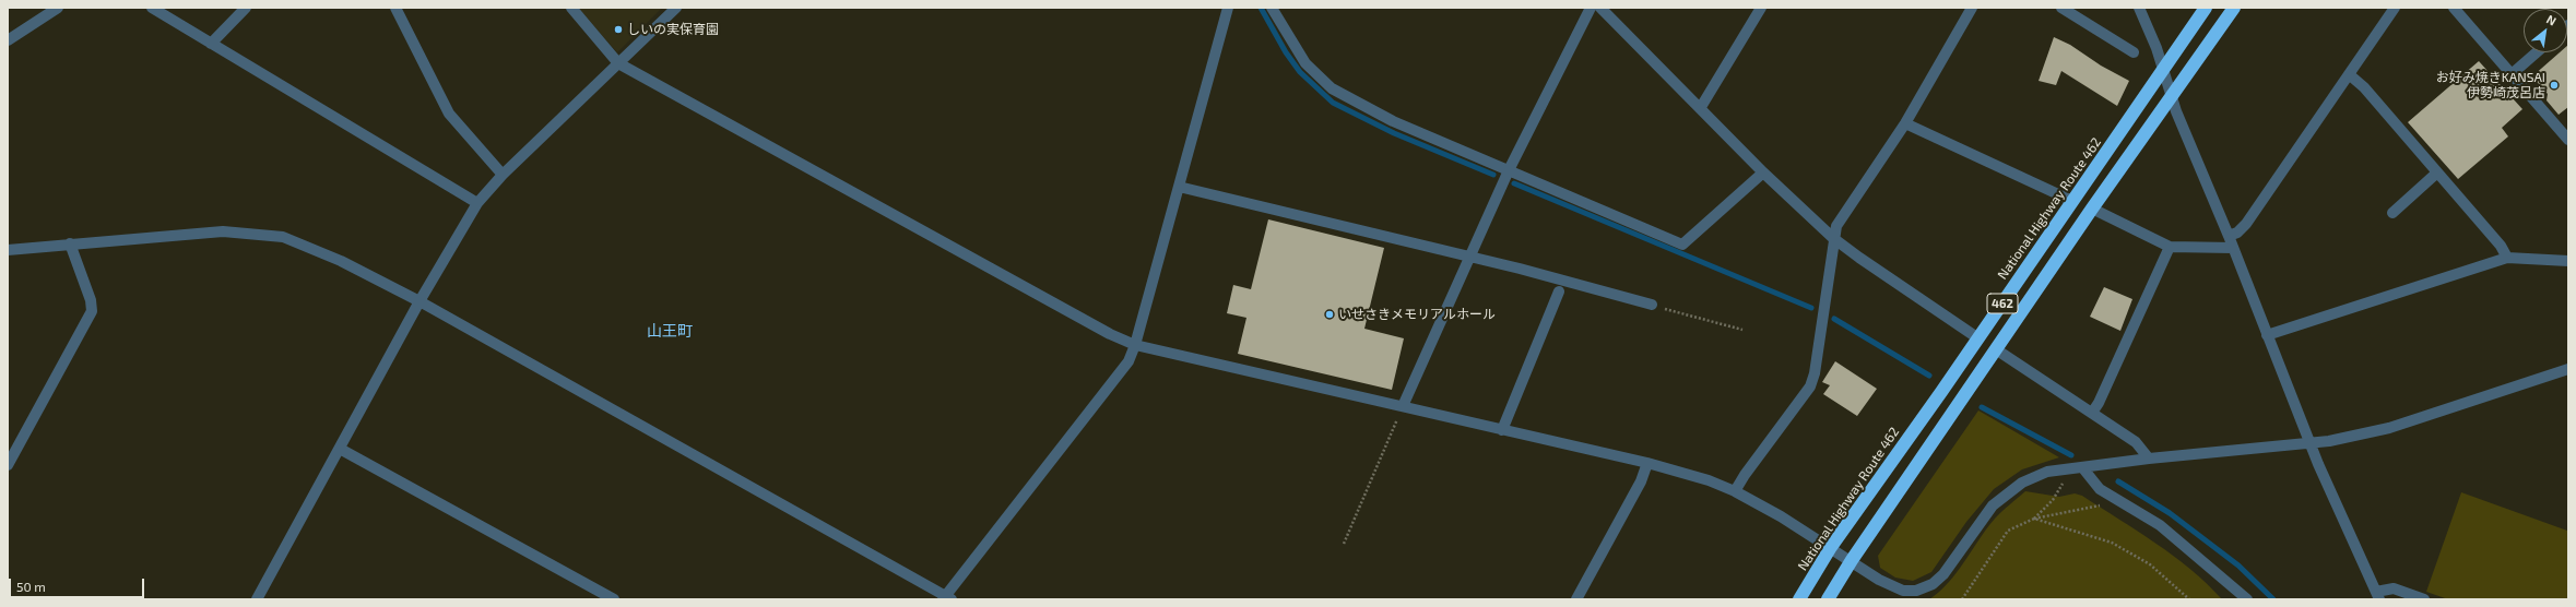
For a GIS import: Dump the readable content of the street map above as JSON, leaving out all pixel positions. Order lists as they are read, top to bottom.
{
  "streets": {
    "highway": ["National Highway Route 462", "462"]
  },
  "districts": ["山王町"],
  "places": ["しいの実保育園", "お好み焼きKANSAI 伊勢崎茂呂店", "いせさきメモリアルホール"],
  "scale_bar": "50 m",
  "north": "top right"
}
